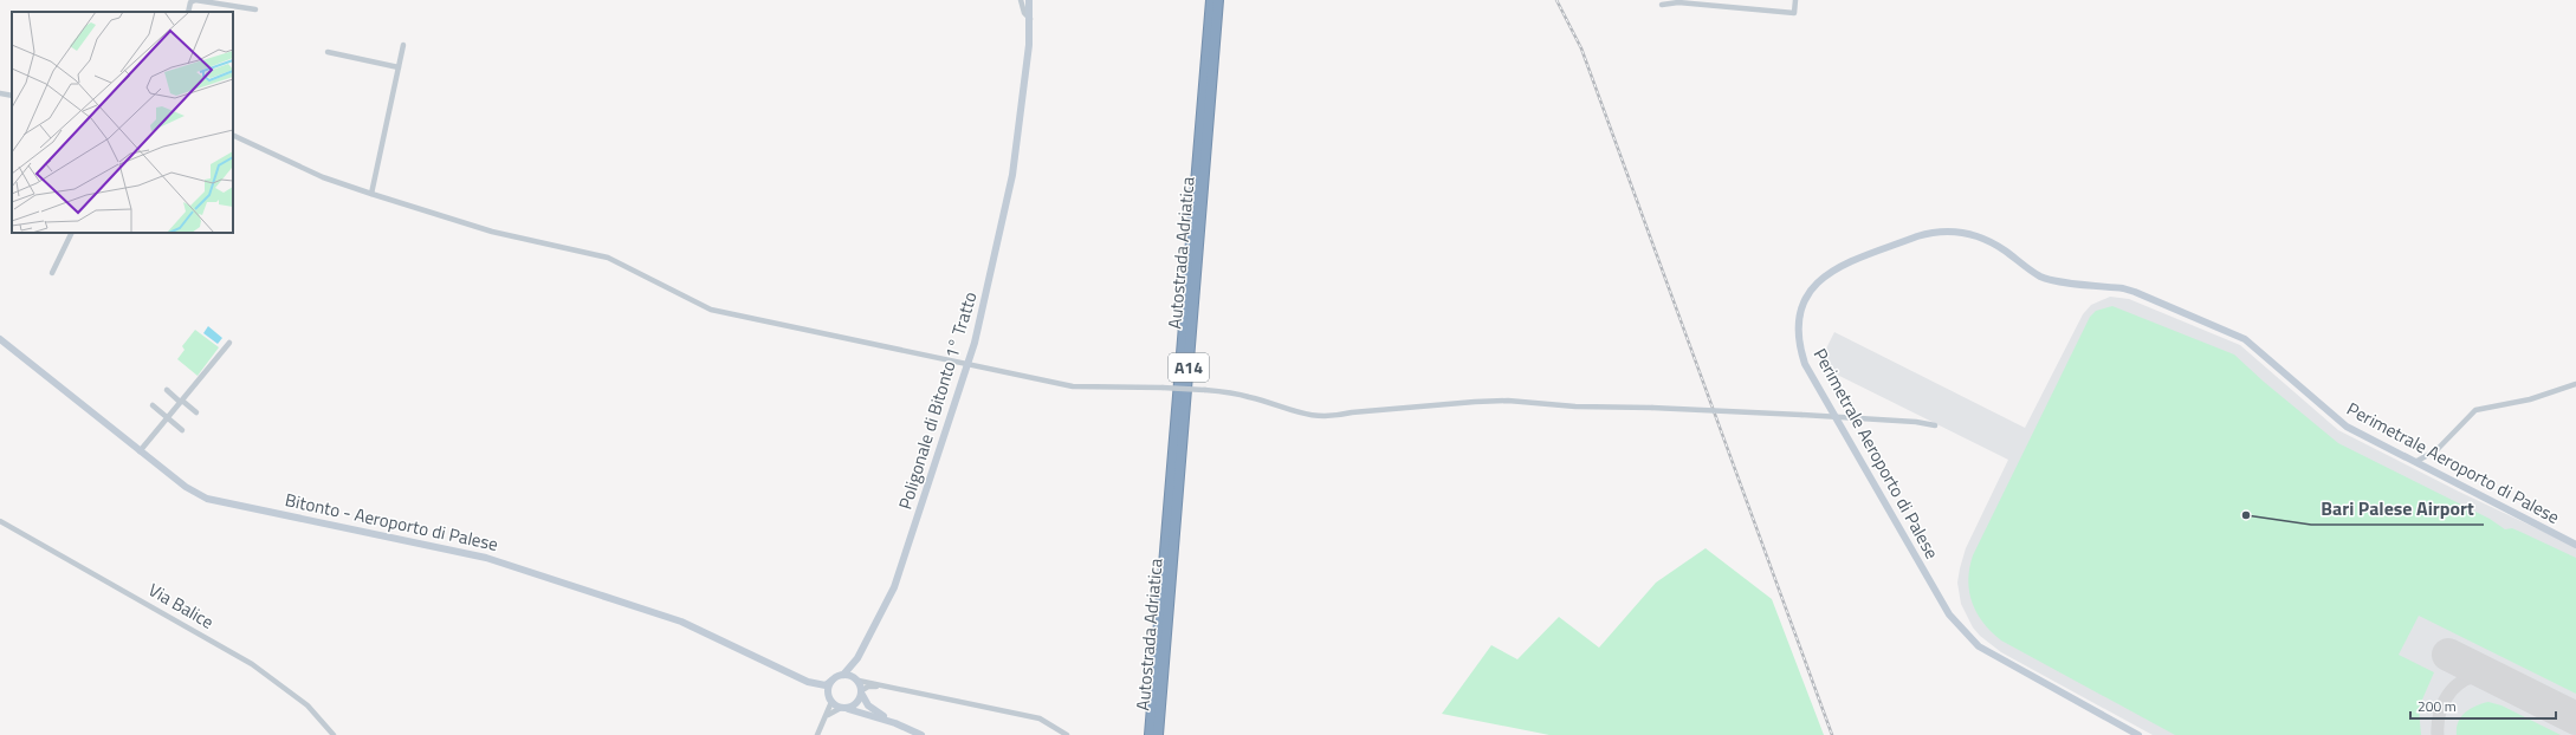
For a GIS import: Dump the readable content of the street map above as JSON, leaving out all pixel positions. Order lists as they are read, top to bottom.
{
  "streets": {
    "highway": ["Autostrada Adriatica", "A14"],
    "main road": ["Poligonale di Bitonto 1° Tratto", "Perimetrale Aeroporto di Palese", "Bitonto - Aeroporto di Palese"],
    "street": ["Via Balice"]
  },
  "places": ["Bari Palese Airport"],
  "scale_bar": "200 m"
}
